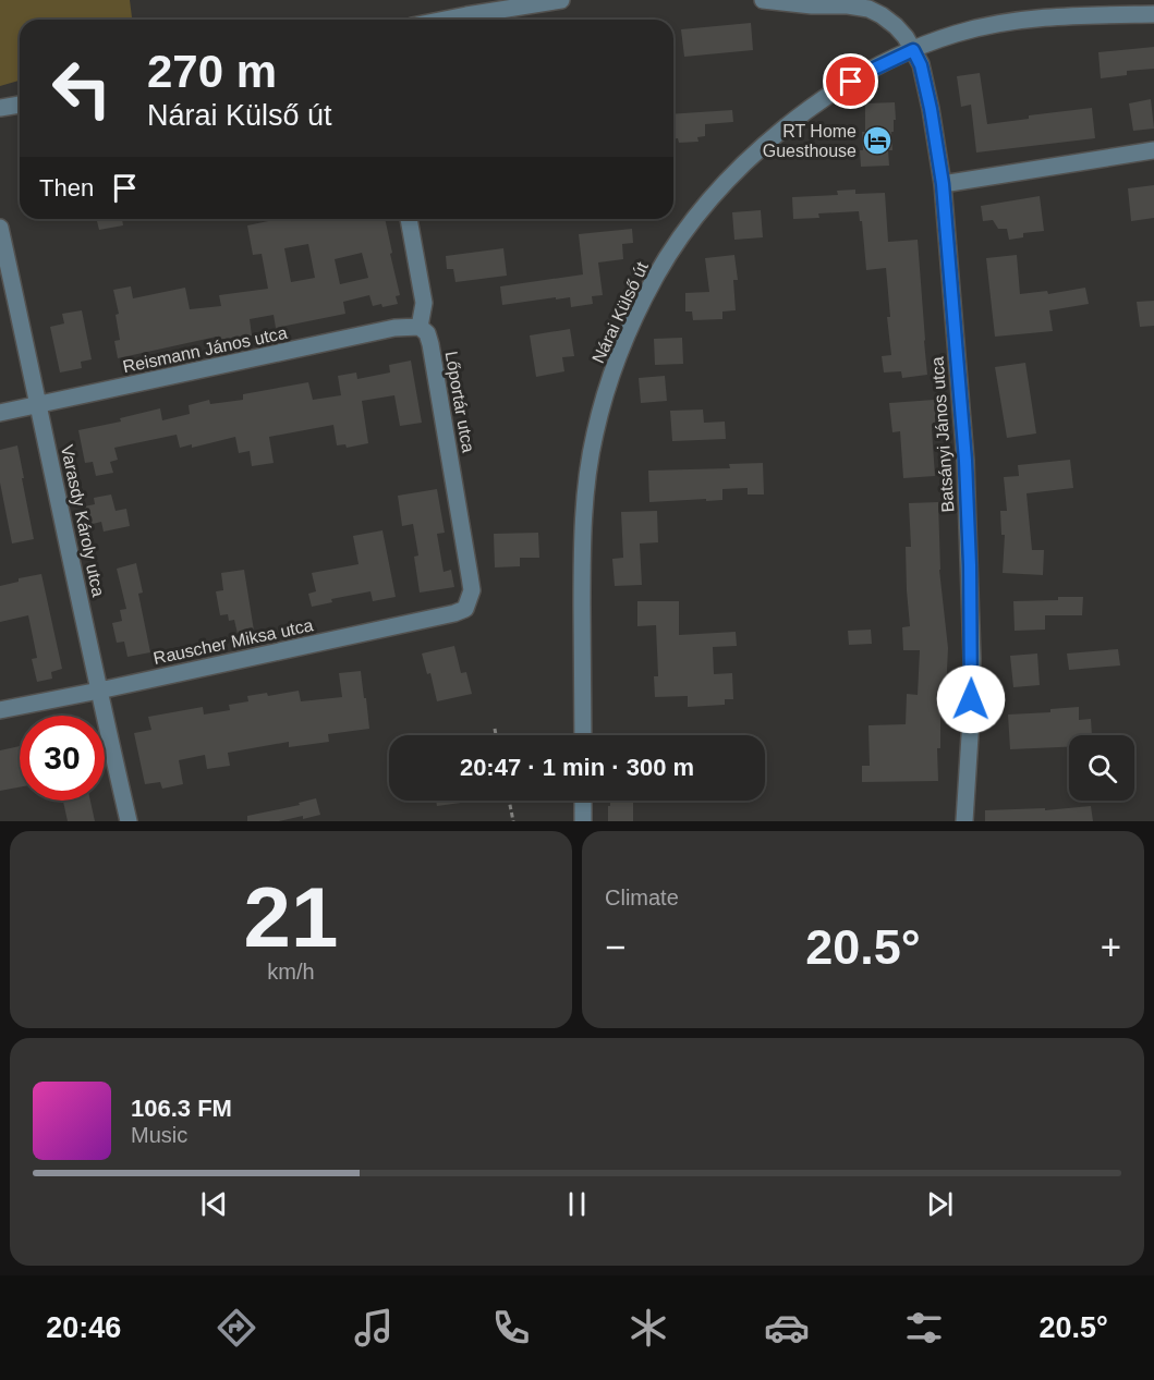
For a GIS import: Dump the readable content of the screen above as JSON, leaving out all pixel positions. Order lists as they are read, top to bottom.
{
  "streets": {
    "street": [
      "Nárai Külső út",
      "Reismann János utca",
      "Lőportár utca",
      "Batsányi János utca",
      "Varasdy Károly utca",
      "Rauscher Miksa utca"
    ]
  },
  "crossings": [
    ["Nárai Külső út", "Batsányi János utca"],
    ["Reismann János utca", "Lőportár utca"],
    ["Reismann János utca", "Varasdy Károly utca"],
    ["Lőportár utca", "Rauscher Miksa utca"],
    ["Varasdy Károly utca", "Rauscher Miksa utca"]
  ],
  "places": {
    "hotel": ["RT Home Guesthouse"]
  },
  "page": {
    "turn": ["270 m", "Nárai Külső út"],
    "then": "Then",
    "limit": "30",
    "trip": "20:47 · 1 min · 300 m",
    "tile": [
      ["21", "km/h"],
      "Climate"
    ],
    "heat": ["−", "20.5°", "+"],
    "song": ["106.3 FM", "Music"],
    "tabs": ["20:46", "20.5°"]
  }
}
